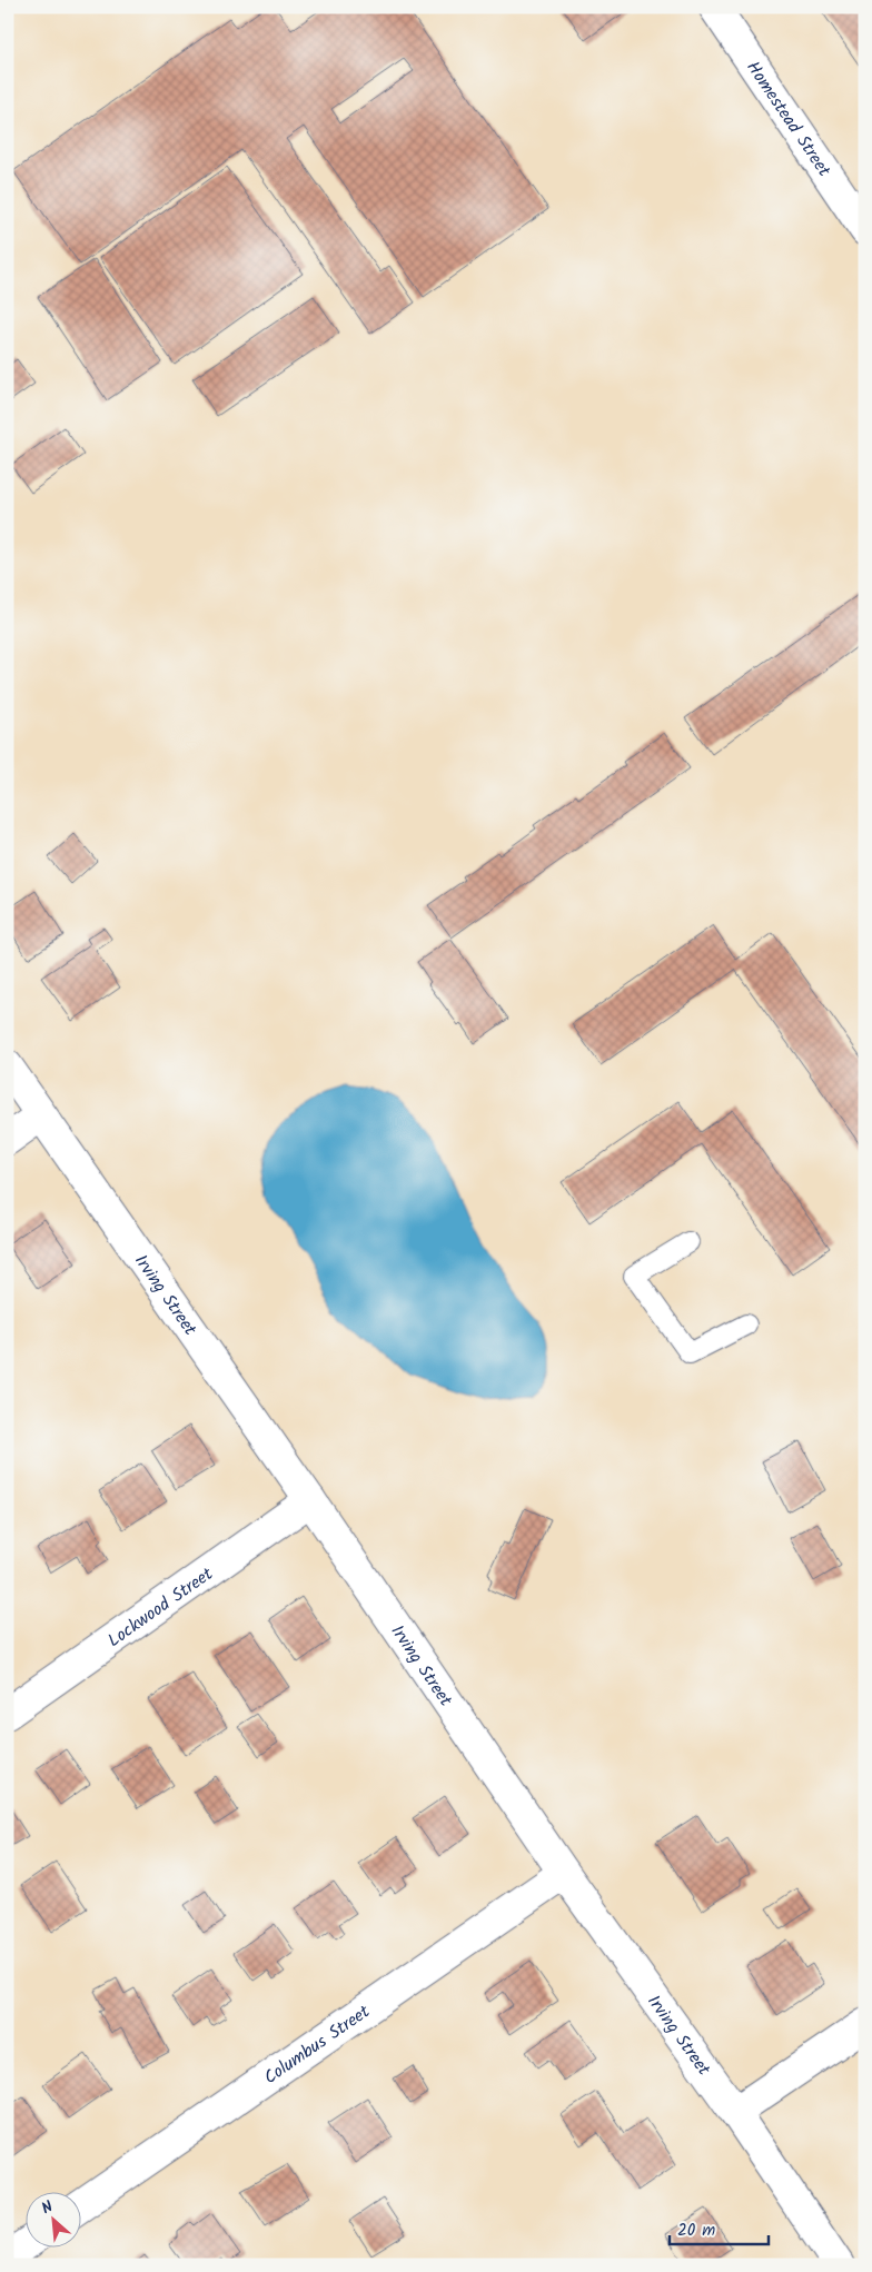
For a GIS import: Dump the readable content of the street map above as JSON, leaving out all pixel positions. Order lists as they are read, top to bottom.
{
  "streets": {
    "street": [
      "Homestead Street",
      "Irving Street",
      "Lockwood Street",
      "Columbus Street"
    ]
  },
  "crossings": [
    ["Irving Street", "Lockwood Street"],
    ["Irving Street", "Columbus Street"]
  ],
  "scale_bar": "20 m",
  "north": "top left"
}
